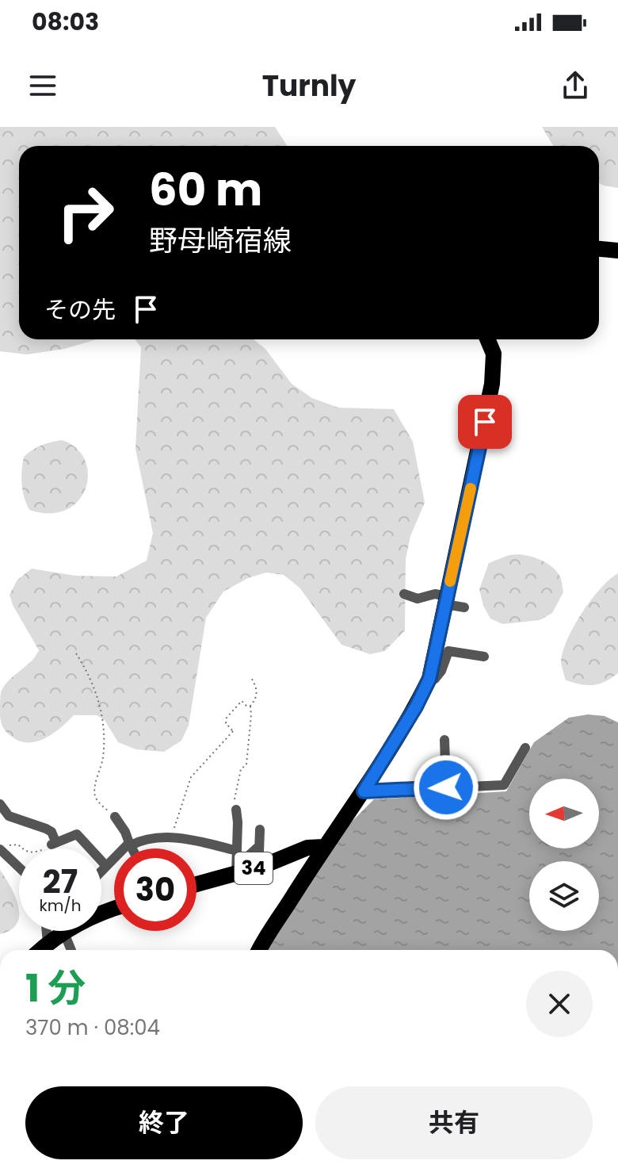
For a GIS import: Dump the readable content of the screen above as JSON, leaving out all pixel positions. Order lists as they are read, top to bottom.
{
  "streets": {
    "main road": ["34"]
  },
  "north": "left",
  "page": {
    "status": "08:03",
    "header": "Turnly",
    "turn": ["60 m", "野母崎宿線"],
    "then": "その先",
    "speed": "27 km/h",
    "limit": "30",
    "heading": ["1 分", "370 m · 08:04"],
    "buttons": ["終了", "共有"]
  }
}
